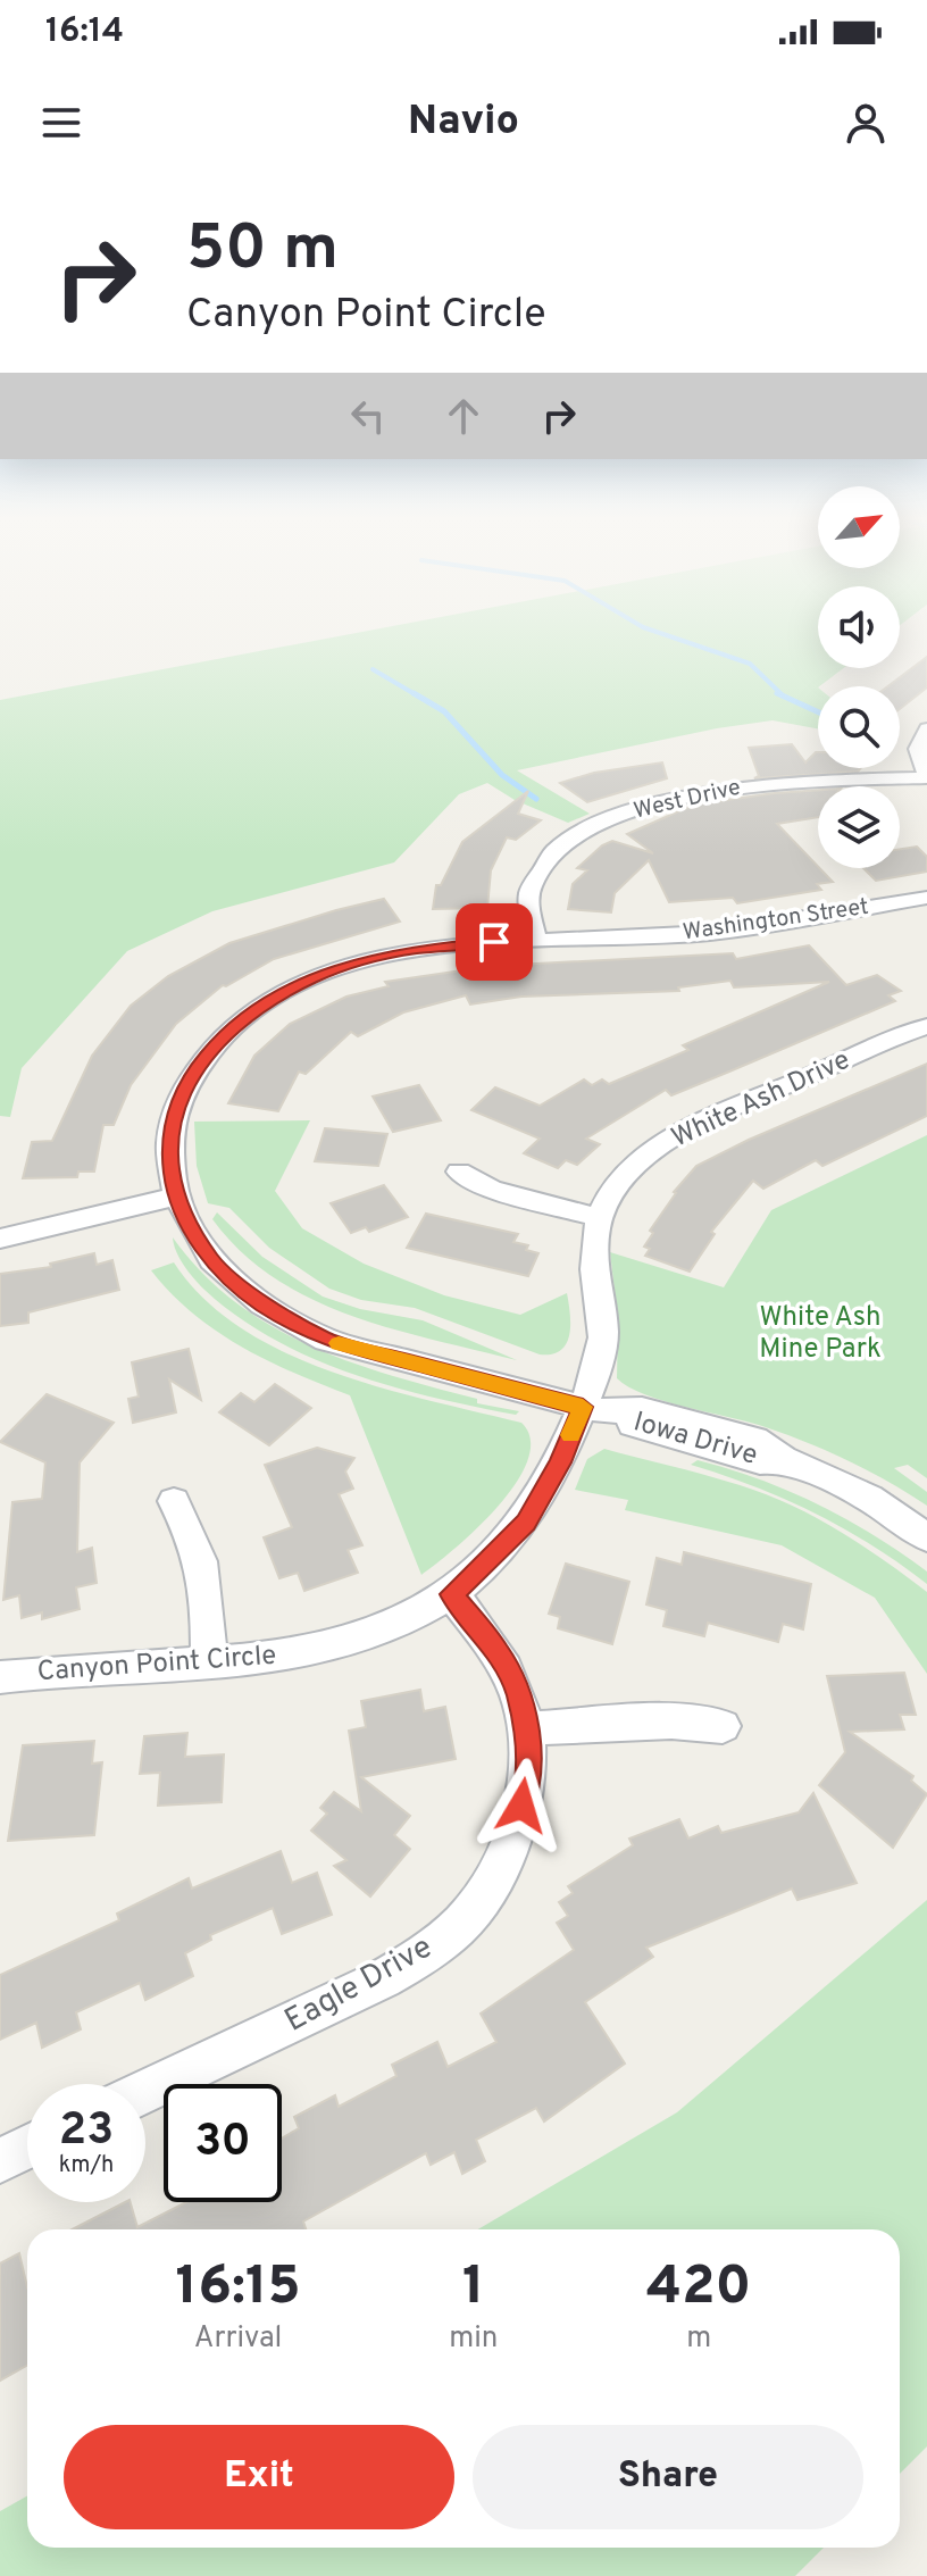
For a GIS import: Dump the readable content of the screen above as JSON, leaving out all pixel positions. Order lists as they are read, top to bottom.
{
  "streets": {
    "street": [
      "West Drive",
      "Washington Street",
      "White Ash Drive",
      "Iowa Drive",
      "Canyon Point Circle",
      "Eagle Drive"
    ]
  },
  "crossings": [
    ["West Drive", "Washington Street"],
    ["Washington Street", "Iowa Drive"],
    ["White Ash Drive", "Iowa Drive"],
    ["White Ash Drive", "Canyon Point Circle"],
    ["Iowa Drive", "Canyon Point Circle"],
    ["Canyon Point Circle", "Eagle Drive"]
  ],
  "parks": ["White Ash Mine Park"],
  "north": "top right",
  "page": {
    "status": "16:14",
    "header": "Navio",
    "turn": ["50 m", "Canyon Point Circle"],
    "speed": "23 km/h",
    "limit": "30",
    "eta": [
      "16:15",
      "Arrival",
      "1",
      "min",
      "420",
      "m"
    ],
    "buttons": ["Exit", "Share"]
  }
}
